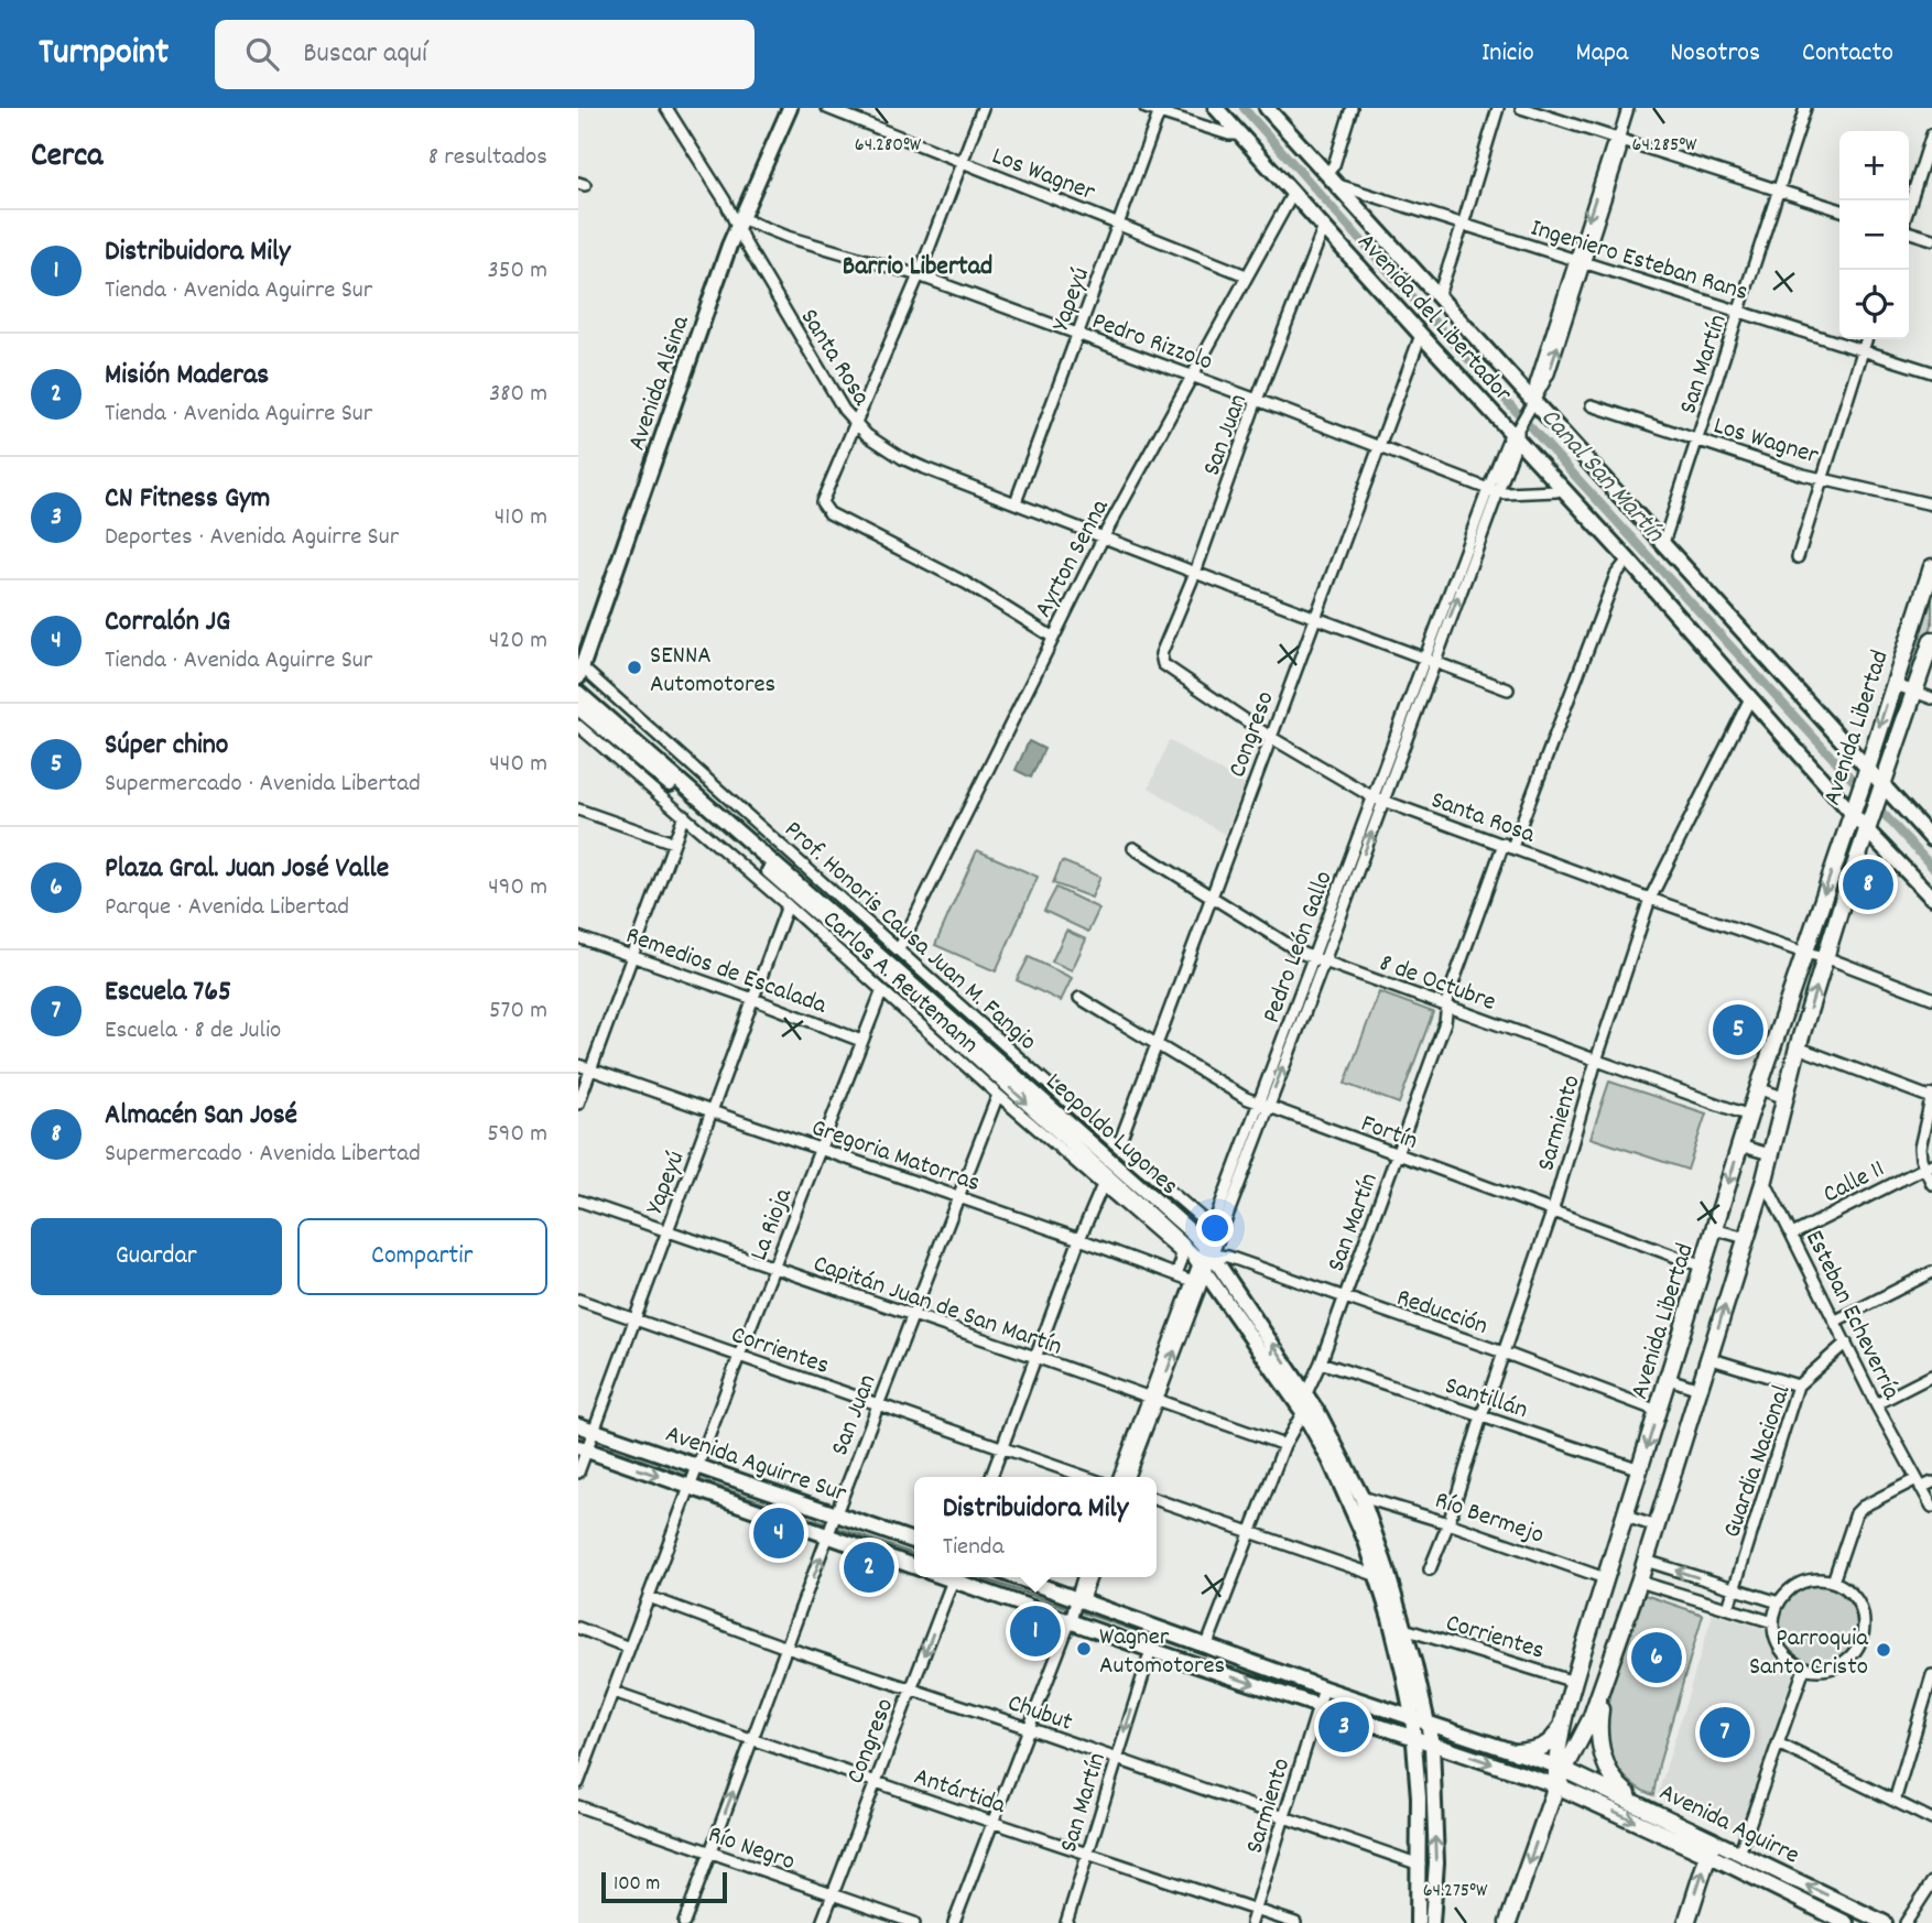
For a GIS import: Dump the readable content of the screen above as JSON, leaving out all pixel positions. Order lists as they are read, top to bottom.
{
  "streets": {
    "main road": [
      "Avenida del Libertador",
      "Avenida Alsina",
      "Avenida Libertad",
      "Leopoldo Lugones",
      "Avenida Aguirre Sur",
      "Avenida Aguirre"
    ],
    "street": [
      "Los Wagner",
      "Ingeniero Esteban Rans",
      "Yapeyú",
      "Pedro Rizzolo",
      "Santa Rosa",
      "San Martín",
      "San Juan",
      "Ayrton Senna",
      "Congreso",
      "Prof. Honoris Causa Juan M. Fangio",
      "Pedro León Gallo",
      "Remedios de Escalada",
      "Carlos A. Reutemann",
      "8 de Octubre",
      "Sarmiento",
      "Fortín",
      "Gregoria Matorras",
      "Calle 11",
      "La Rioja",
      "Capitán Juan de San Martín",
      "Reducción",
      "Esteban Echeverría",
      "Corrientes",
      "Santillán",
      "Guardia Nacional",
      "Río Bermejo",
      "Chubut",
      "Antártida",
      "Río Negro"
    ]
  },
  "crossings": [
    ["Los Wagner", "Yapeyú"],
    ["Los Wagner", "San Martín"],
    ["Los Wagner", "Ayrton Senna"],
    ["Ingeniero Esteban Rans", "Avenida del Libertador"],
    ["Ingeniero Esteban Rans", "San Martín"],
    ["Ingeniero Esteban Rans", "Pedro León Gallo"],
    ["Yapeyú", "Pedro Rizzolo"],
    ["Yapeyú", "Santa Rosa"],
    ["Yapeyú", "Remedios de Escalada"],
    ["Yapeyú", "Carlos A. Reutemann"],
    ["Yapeyú", "Gregoria Matorras"],
    ["Yapeyú", "Capitán Juan de San Martín"],
    ["Yapeyú", "Corrientes"],
    ["Yapeyú", "Avenida Aguirre Sur"],
    ["Avenida del Libertador", "Pedro Rizzolo"],
    ["Avenida del Libertador", "San Martín"],
    ["Avenida del Libertador", "San Juan"],
    ["Avenida del Libertador", "Ayrton Senna"],
    ["Avenida del Libertador", "Avenida Libertad"],
    ["Avenida del Libertador", "Congreso"],
    ["Avenida del Libertador", "Pedro León Gallo"],
    ["Avenida del Libertador", "Sarmiento"],
    ["Pedro Rizzolo", "Santa Rosa"],
    ["Pedro Rizzolo", "Avenida Alsina"],
    ["Pedro Rizzolo", "San Juan"],
    ["Pedro Rizzolo", "Ayrton Senna"],
    ["Pedro Rizzolo", "Congreso"],
    ["Pedro Rizzolo", "Pedro León Gallo"],
    ["Santa Rosa", "San Martín"],
    ["Santa Rosa", "Avenida Alsina"],
    ["Santa Rosa", "San Juan"],
    ["Santa Rosa", "Ayrton Senna"],
    ["Santa Rosa", "Avenida Libertad"],
    ["Santa Rosa", "Congreso"],
    ["Santa Rosa", "Pedro León Gallo"],
    ["Santa Rosa", "Sarmiento"],
    ["San Martín", "8 de Octubre"],
    ["San Martín", "Fortín"],
    ["San Martín", "Leopoldo Lugones"],
    ["San Martín", "Reducción"],
    ["San Martín", "Santillán"],
    ["San Martín", "Chubut"],
    ["San Martín", "Antártida"],
    ["Avenida Alsina", "Prof. Honoris Causa Juan M. Fangio"],
    ["San Juan", "Carlos A. Reutemann"],
    ["San Juan", "Gregoria Matorras"],
    ["San Juan", "Capitán Juan de San Martín"],
    ["San Juan", "Corrientes"],
    ["San Juan", "Avenida Aguirre Sur"],
    ["San Juan", "Chubut"],
    ["San Juan", "Antártida"],
    ["San Juan", "Río Negro"],
    ["Ayrton Senna", "Prof. Honoris Causa Juan M. Fangio"],
    ["Avenida Libertad", "8 de Octubre"],
    ["Avenida Libertad", "Fortín"],
    ["Avenida Libertad", "Reducción"],
    ["Avenida Libertad", "Esteban Echeverría"],
    ["Avenida Libertad", "Corrientes"],
    ["Avenida Libertad", "Santillán"],
    ["Avenida Libertad", "Río Bermejo"],
    ["Avenida Libertad", "Avenida Aguirre"],
    ["Congreso", "Prof. Honoris Causa Juan M. Fangio"],
    ["Congreso", "8 de Octubre"],
    ["Congreso", "Fortín"],
    ["Congreso", "Chubut"],
    ["Congreso", "Antártida"],
    ["Congreso", "Río Negro"],
    ["Prof. Honoris Causa Juan M. Fangio", "Pedro León Gallo"],
    ["Pedro León Gallo", "8 de Octubre"],
    ["Pedro León Gallo", "Fortín"],
    ["Pedro León Gallo", "Leopoldo Lugones"],
    ["Pedro León Gallo", "Gregoria Matorras"],
    ["Pedro León Gallo", "Capitán Juan de San Martín"],
    ["Pedro León Gallo", "Reducción"],
    ["Remedios de Escalada", "La Rioja"],
    ["Carlos A. Reutemann", "Gregoria Matorras"],
    ["Carlos A. Reutemann", "La Rioja"],
    ["8 de Octubre", "Sarmiento"],
    ["Sarmiento", "Fortín"],
    ["Sarmiento", "Reducción"],
    ["Sarmiento", "Santillán"],
    ["Sarmiento", "Río Bermejo"],
    ["Sarmiento", "Chubut"],
    ["Sarmiento", "Antártida"],
    ["Leopoldo Lugones", "Reducción"],
    ["Leopoldo Lugones", "Corrientes"],
    ["Leopoldo Lugones", "Río Bermejo"],
    ["Leopoldo Lugones", "Chubut"],
    ["Gregoria Matorras", "La Rioja"],
    ["Calle 11", "Esteban Echeverría"],
    ["La Rioja", "Capitán Juan de San Martín"],
    ["La Rioja", "Corrientes"],
    ["La Rioja", "Avenida Aguirre Sur"],
    ["La Rioja", "Chubut"],
    ["La Rioja", "Antártida"],
    ["Esteban Echeverría", "Guardia Nacional"]
  ],
  "districts": ["Barrio Libertad"],
  "water": ["Canal San Martín"],
  "places": ["SENNA Automotores", "Wagner Automotores", "Parroquia Santo Cristo"],
  "scale_bar": "100 m",
  "page": {
    "header": "Turnpoint",
    "search": "Buscar aquí",
    "nav": [
      "Inicio",
      "Mapa",
      "Nosotros",
      "Contacto"
    ],
    "heading": ["Cerca", "8 resultados"],
    "map_buttons": ["+", "−"],
    "list": [
      {
        "mark": "1",
        "name": "Distribuidora Mily",
        "note": "Tienda · Avenida Aguirre Sur",
        "value": "350 m"
      },
      {
        "mark": "2",
        "name": "Misión Maderas",
        "note": "Tienda · Avenida Aguirre Sur",
        "value": "380 m"
      },
      {
        "mark": "3",
        "name": "CN Fitness Gym",
        "note": "Deportes · Avenida Aguirre Sur",
        "value": "410 m"
      },
      {
        "mark": "4",
        "name": "Corralón JG",
        "note": "Tienda · Avenida Aguirre Sur",
        "value": "420 m"
      },
      {
        "mark": "5",
        "name": "Súper chino",
        "note": "Supermercado · Avenida Libertad",
        "value": "440 m"
      },
      {
        "mark": "6",
        "name": "Plaza Gral. Juan José Valle",
        "note": "Parque · Avenida Libertad",
        "value": "490 m"
      },
      {
        "mark": "7",
        "name": "Escuela 765",
        "note": "Escuela · 8 de Julio",
        "value": "570 m"
      },
      {
        "mark": "8",
        "name": "Almacén San José",
        "note": "Supermercado · Avenida Libertad",
        "value": "590 m"
      }
    ],
    "pins": [
      "8",
      "5",
      "4",
      "2",
      "1",
      "6",
      "3",
      "7"
    ],
    "buttons": ["Guardar", "Compartir"],
    "popup": ["Distribuidora Mily", "Tienda"],
    "scale": "100 m"
  },
  "coordinates": ["64.280°W", "64.285°W", "64.275°W"]
}
